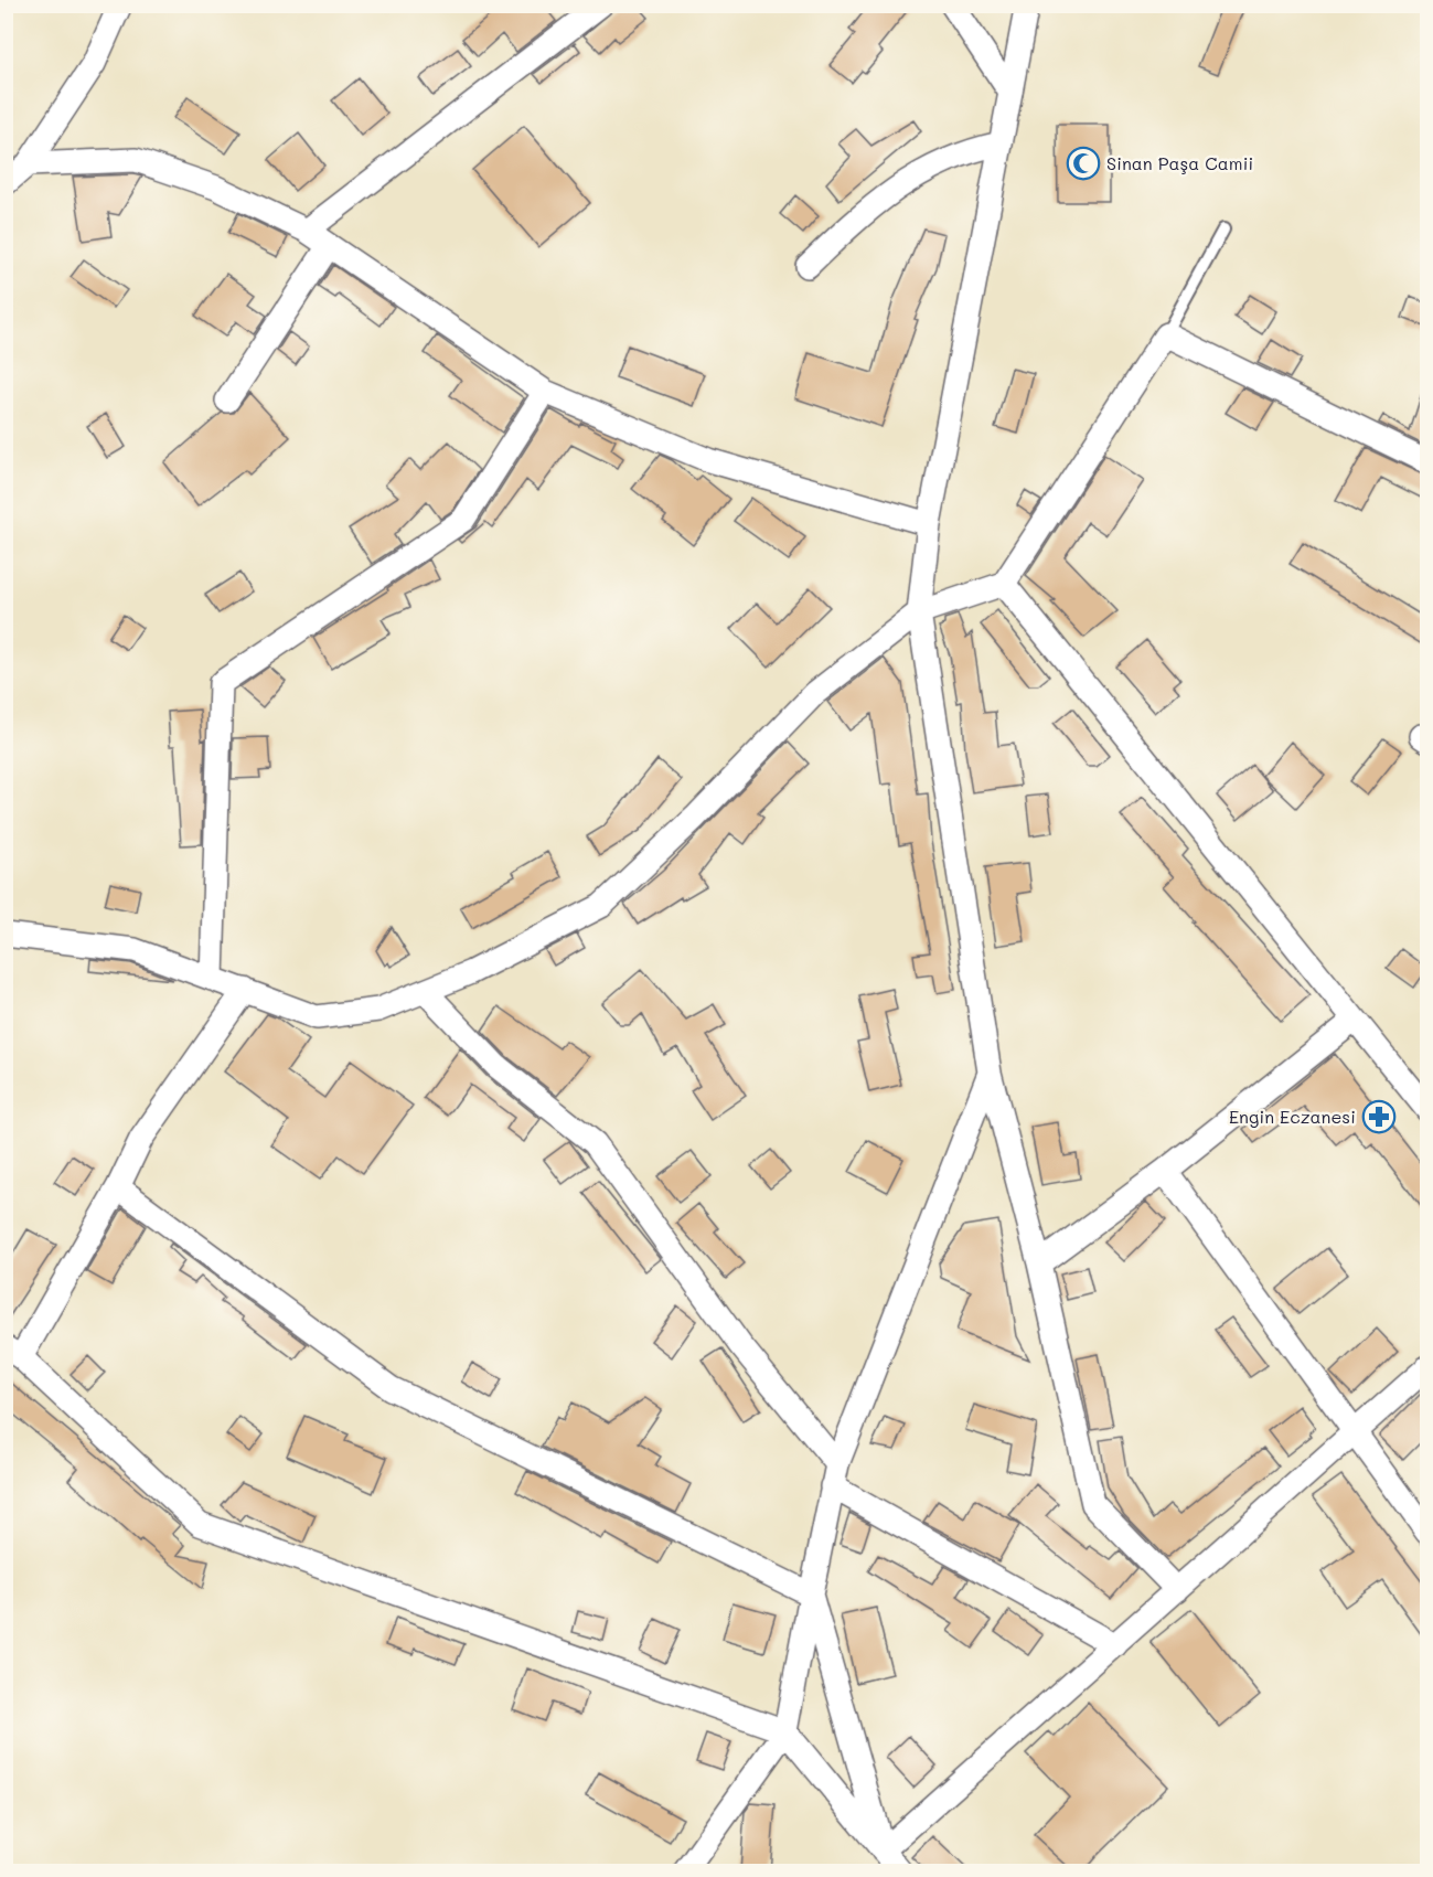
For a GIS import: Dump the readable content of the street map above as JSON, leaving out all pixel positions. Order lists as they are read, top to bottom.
{
  "places": {
    "mosque": ["Sinan Paşa Camii"],
    "pharmacy": ["Engin Eczanesi"]
  }
}
